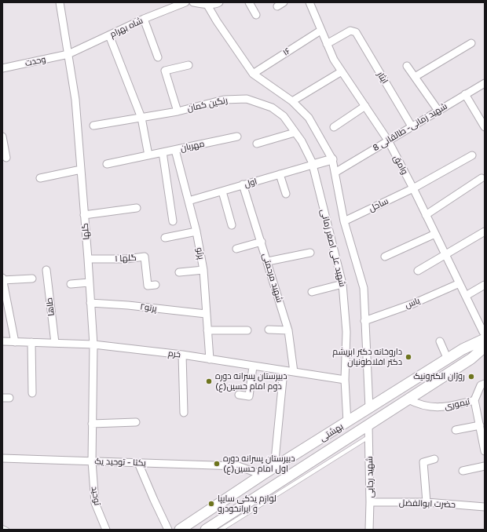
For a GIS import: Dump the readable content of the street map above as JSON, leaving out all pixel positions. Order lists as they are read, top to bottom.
{
  "streets": {
    "main road": ["بهشتی"],
    "street": [
      "شاه بهرام",
      "۱۶",
      "وحدت",
      "ایثار",
      "رنگین کمان",
      "شهید زمانی- طالقانی 8",
      "مهربان",
      "وامق",
      "اول",
      "ساحل",
      "گلها",
      "شهید علی اصغر زمانی",
      "پرتو",
      "گلها ۱",
      "شهید مرحمتی",
      "یاس",
      "طاها",
      "پرتو۲",
      "خرم",
      "تیموری",
      "یکتا - توحید یک",
      "شهید رجایی",
      "توحید",
      "حضرت ابوالفضل"
    ]
  },
  "crossings": [
    ["شاه بهرام", "وحدت"],
    ["شاه بهرام", "گلها"],
    ["۱۶", "وامق"],
    ["وحدت", "گلها"],
    ["ایثار", "شهید زمانی- طالقانی 8"],
    ["ایثار", "وامق"],
    ["رنگین کمان", "شهید علی اصغر زمانی"],
    ["شهید زمانی- طالقانی 8", "وامق"],
    ["مهربان", "پرتو"],
    ["وامق", "ساحل"],
    ["وامق", "یاس"],
    ["وامق", "بهشتی"],
    ["اول", "شهید علی اصغر زمانی"],
    ["اول", "پرتو"],
    ["اول", "شهید مرحمتی"],
    ["گلها", "گلها ۱"],
    ["گلها", "پرتو۲"],
    ["گلها", "خرم"],
    ["گلها", "یکتا - توحید یک"],
    ["گلها", "توحید"],
    ["شهید علی اصغر زمانی", "خرم"],
    ["شهید علی اصغر زمانی", "بهشتی"],
    ["پرتو", "پرتو۲"],
    ["پرتو", "خرم"],
    ["شهید مرحمتی", "خرم"],
    ["طاها", "خرم"],
    ["تیموری", "بهشتی"],
    ["بهشتی", "یکتا - توحید یک"],
    ["بهشتی", "شهید رجایی"],
    ["یکتا - توحید یک", "توحید"],
    ["شهید رجایی", "حضرت ابوالفضل"]
  ],
  "places": [
    "داروخانه دکتر ابریشم دکتر افلاطونیان",
    "روژان الکترونیک",
    "دبیرستان پسرانه دوره دوم امام حسین(ع)",
    "دبیرستان پسرانه دوره اول امام حسین(ع)",
    "لوازم یدکی سایپا و ایرانخودرو"
  ]
}
